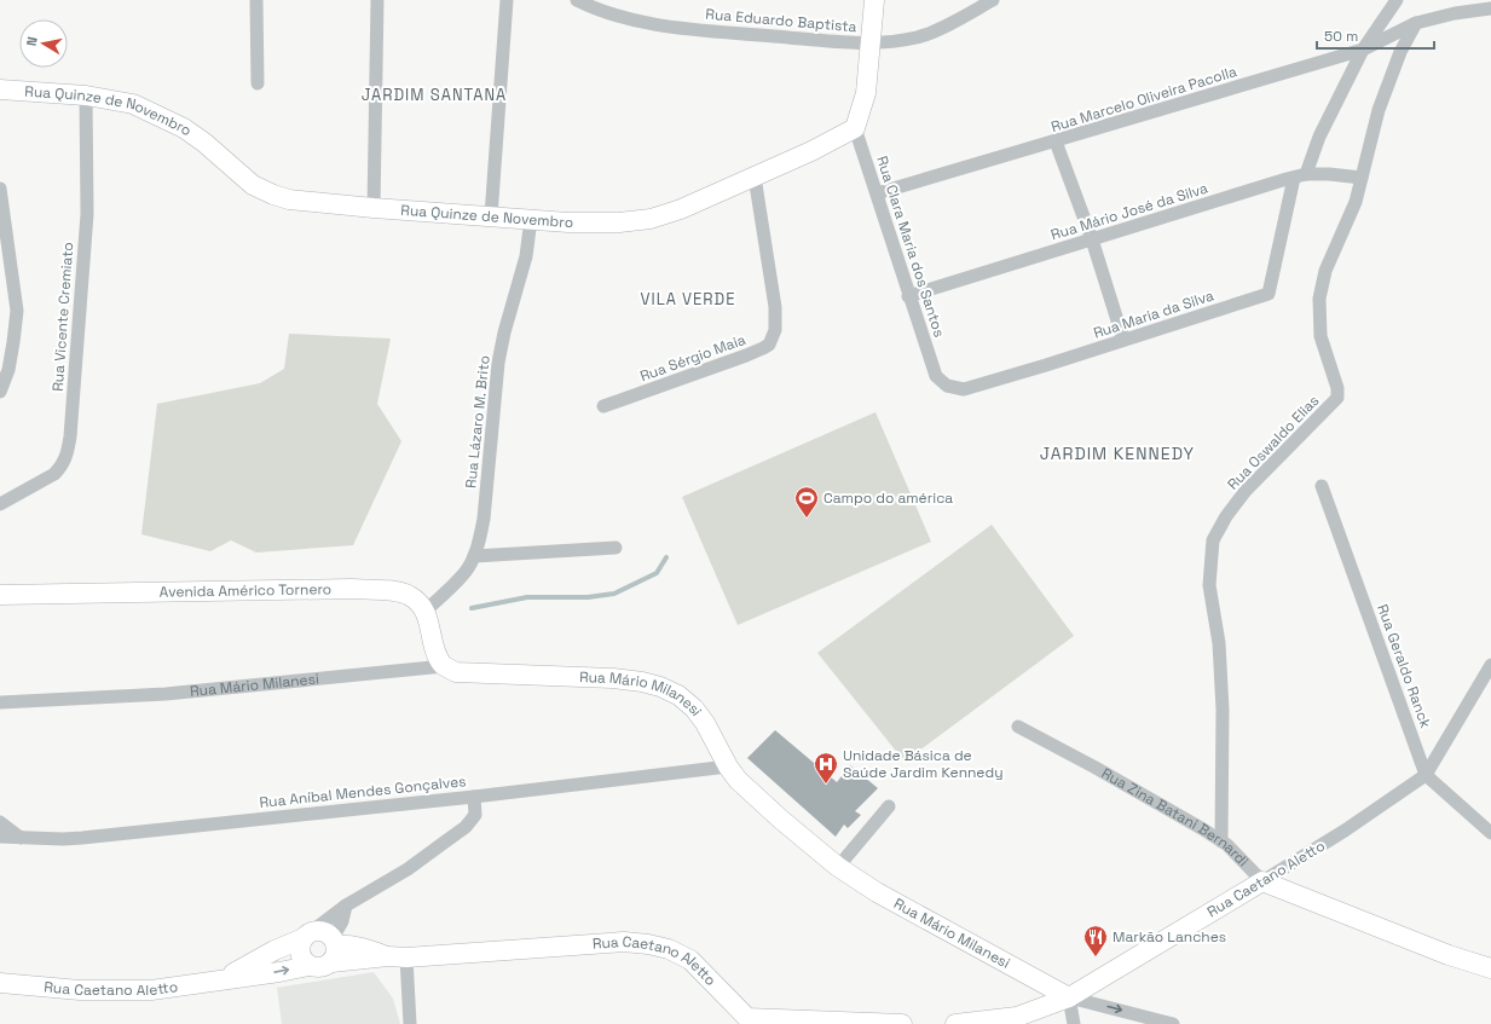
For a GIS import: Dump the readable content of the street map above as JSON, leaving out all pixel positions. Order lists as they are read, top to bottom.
{
  "streets": {
    "street": [
      "Rua Eduardo Baptista",
      "Rua Marcelo Oliveira Pacolla",
      "Rua Quinze de Novembro",
      "Rua Mário José da Silva",
      "Rua Clara Maria dos Santos",
      "Rua Maria da Silva",
      "Rua Vicente Cremiato",
      "Rua Sérgio Maia",
      "Rua Lázaro M. Brito",
      "Rua Oswaldo Elias",
      "Avenida Américo Tornero",
      "Rua Geraldo Ranck",
      "Rua Mário Milanesi",
      "Rua Aníbal Mendes Gonçalves",
      "Rua Zina Batani Bernardi",
      "Rua Caetano Aletto"
    ]
  },
  "crossings": [
    ["Rua Marcelo Oliveira Pacolla", "Rua Clara Maria dos Santos"],
    ["Rua Marcelo Oliveira Pacolla", "Rua Maria da Silva"],
    ["Rua Marcelo Oliveira Pacolla", "Rua Oswaldo Elias"],
    ["Rua Quinze de Novembro", "Rua Clara Maria dos Santos"],
    ["Rua Quinze de Novembro", "Rua Vicente Cremiato"],
    ["Rua Quinze de Novembro", "Rua Sérgio Maia"],
    ["Rua Quinze de Novembro", "Rua Lázaro M. Brito"],
    ["Rua Mário José da Silva", "Rua Clara Maria dos Santos"],
    ["Rua Mário José da Silva", "Rua Maria da Silva"],
    ["Rua Mário José da Silva", "Rua Oswaldo Elias"],
    ["Rua Clara Maria dos Santos", "Rua Maria da Silva"],
    ["Rua Lázaro M. Brito", "Avenida Américo Tornero"],
    ["Rua Oswaldo Elias", "Rua Zina Batani Bernardi"],
    ["Rua Geraldo Ranck", "Rua Caetano Aletto"],
    ["Rua Mário Milanesi", "Rua Aníbal Mendes Gonçalves"],
    ["Rua Mário Milanesi", "Rua Caetano Aletto"],
    ["Rua Zina Batani Bernardi", "Rua Caetano Aletto"]
  ],
  "districts": ["JARDIM SANTANA", "VILA VERDE", "JARDIM KENNEDY"],
  "places": {
    "sports": ["Campo do américa"],
    "hospital": ["Unidade Básica de Saúde Jardim Kennedy"],
    "restaurant": ["Markão Lanches"]
  },
  "scale_bar": "50 m",
  "north": "left"
}
